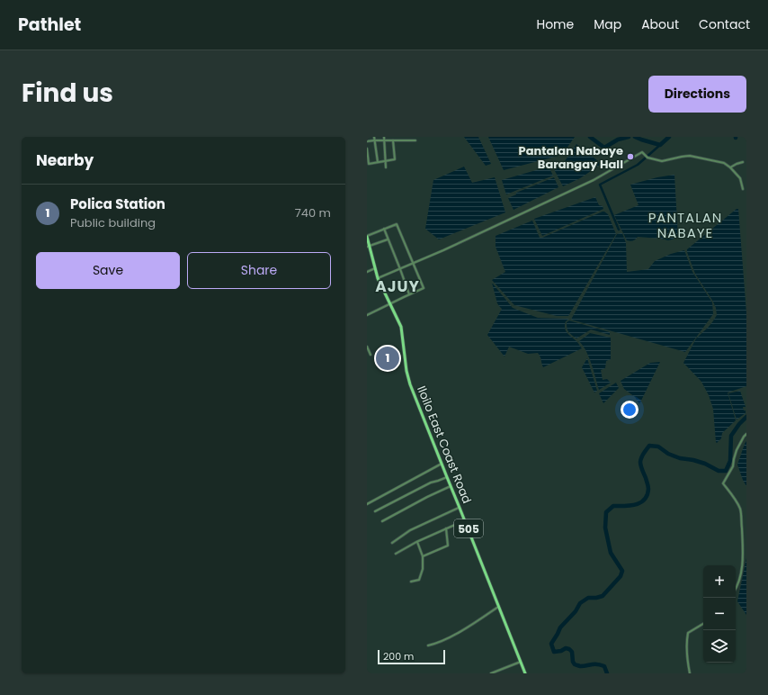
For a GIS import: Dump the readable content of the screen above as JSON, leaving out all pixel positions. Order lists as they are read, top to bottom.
{
  "streets": {
    "main road": ["Iloilo East Coast Road", "505"]
  },
  "crossings": [
    ["Iloilo East Coast Road", "505"]
  ],
  "districts": ["PANTALAN NABAYE", "AJUY"],
  "places": ["Pantalan Nabaye Barangay Hall"],
  "scale_bar": "200 m",
  "page": {
    "header": "Pathlet",
    "nav": [
      "Home",
      "Map",
      "About",
      "Contact"
    ],
    "title": "Find us",
    "buttons": [
      "Directions",
      ["Save", "Share"]
    ],
    "heading": "Nearby",
    "list": [
      {
        "mark": "1",
        "name": "Polica Station",
        "note": "Public building",
        "value": "740 m"
      }
    ],
    "pins": "1",
    "map_buttons": ["+", "−"],
    "scale": "200 m"
  }
}
